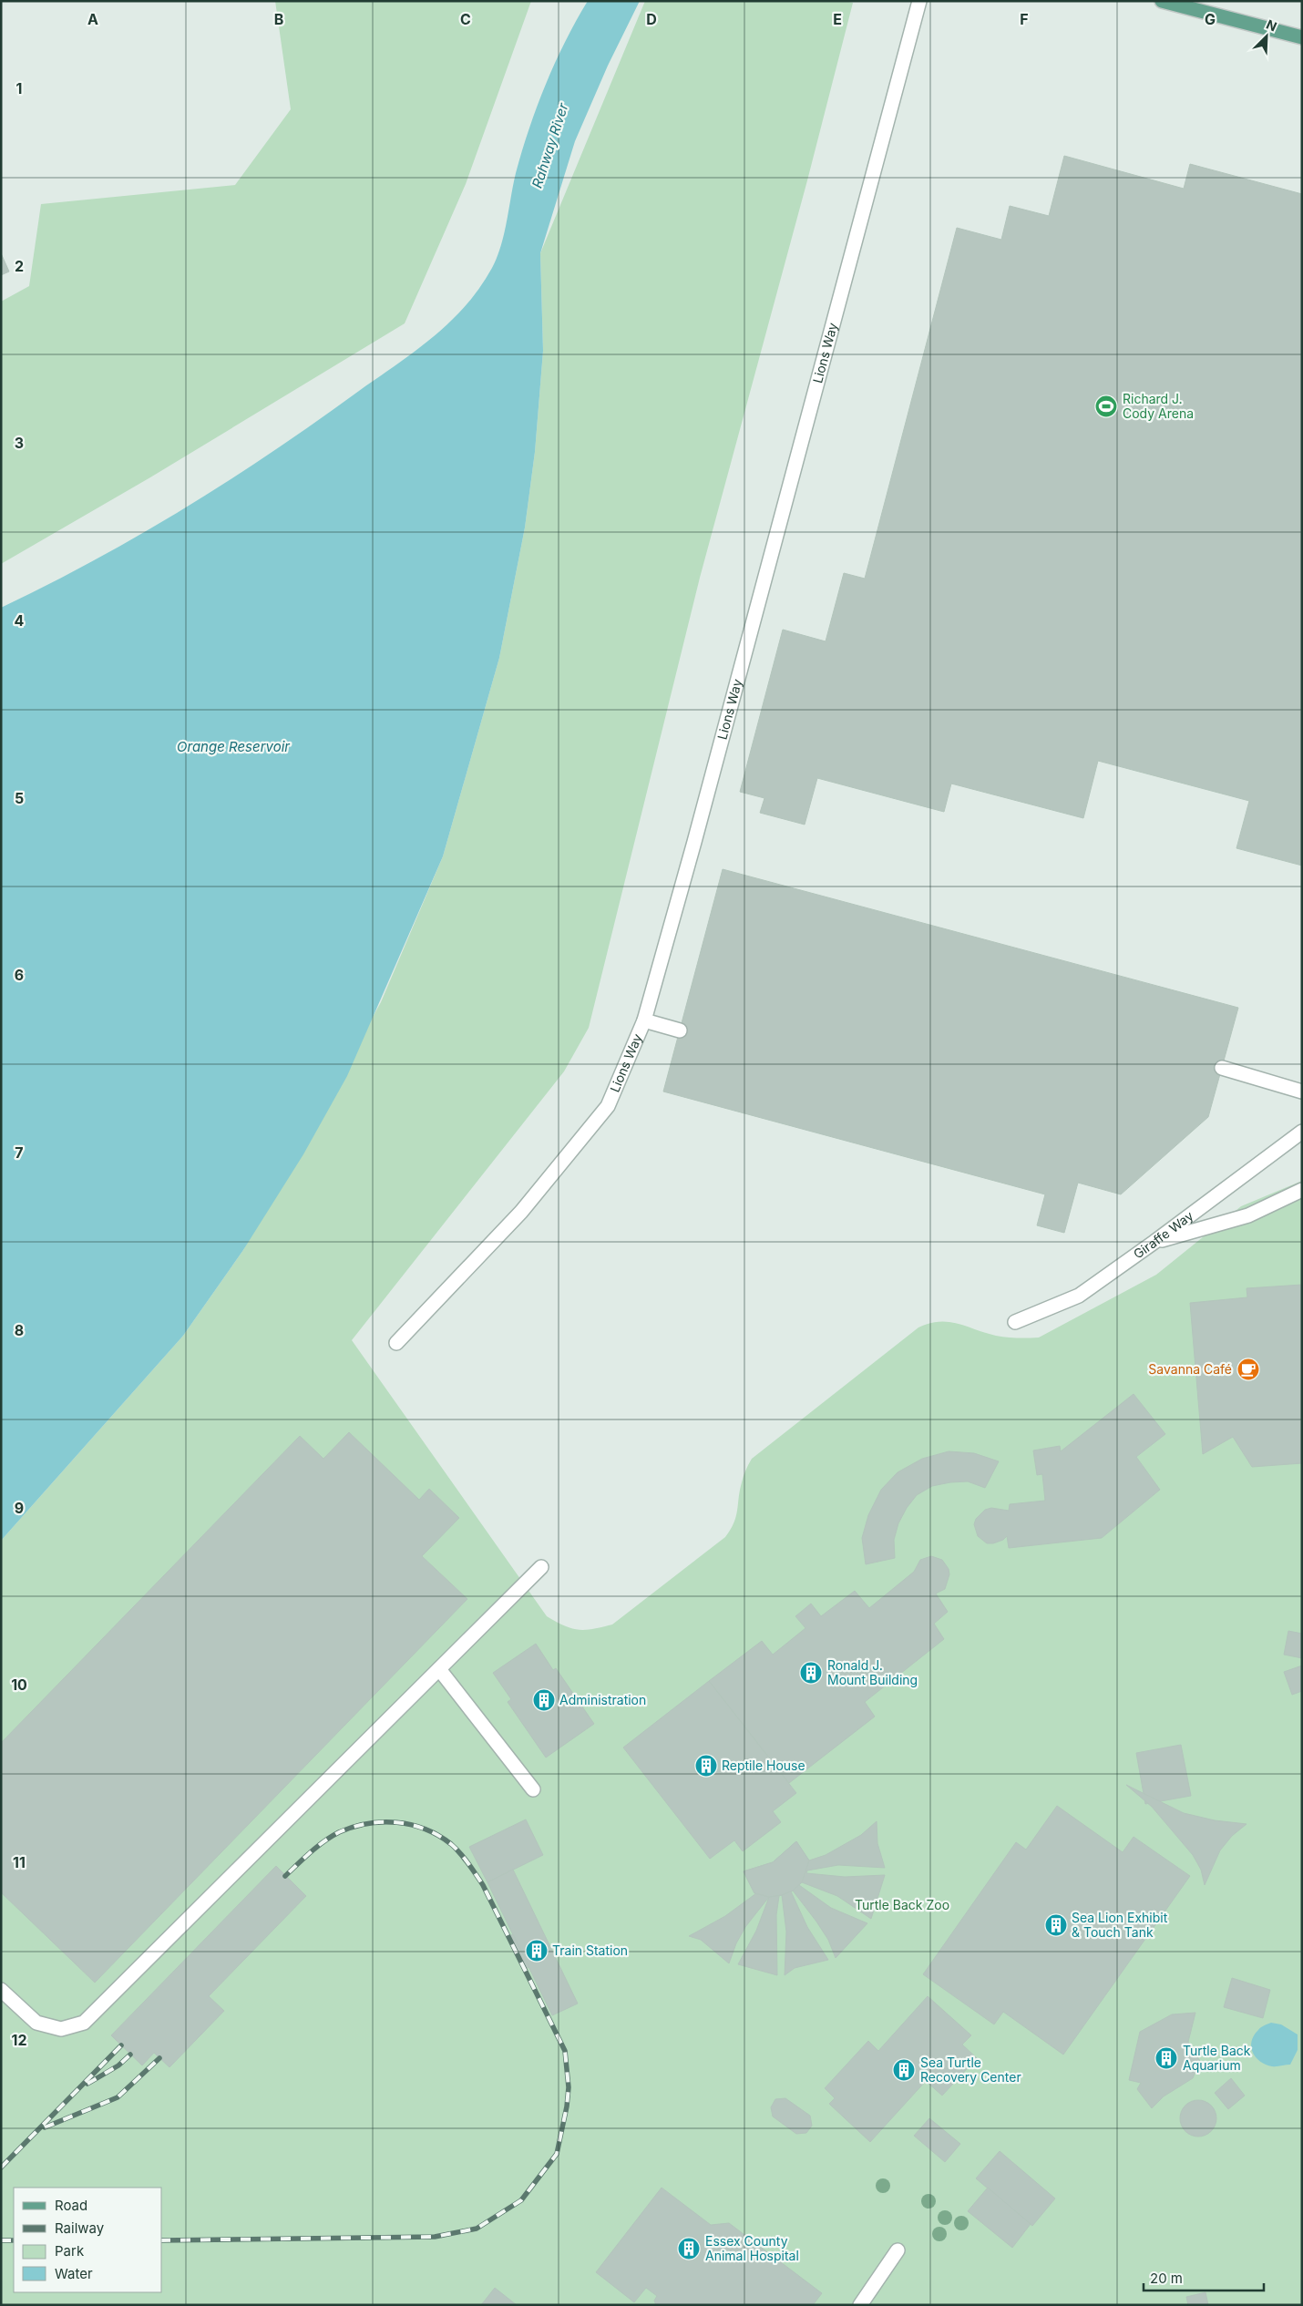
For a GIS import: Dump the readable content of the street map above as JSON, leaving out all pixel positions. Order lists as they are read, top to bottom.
{
  "streets": {
    "street": ["Lions Way", "Giraffe Way"]
  },
  "water": ["Rahway River", "Orange Reservoir"],
  "parks": ["Turtle Back Zoo"],
  "places": {
    "sports": ["Richard J. Cody Arena"],
    "cafe": ["Savanna Café"],
    "building": [
      "Ronald J. Mount Building",
      "Administration",
      "Reptile House",
      "Sea Lion Exhibit & Touch Tank",
      "Train Station",
      "Turtle Back Aquarium",
      "Sea Turtle Recovery Center",
      "Essex County Animal Hospital"
    ]
  },
  "legend": [
    "Road",
    "Railway",
    "Park",
    "Water"
  ],
  "scale_bar": "20 m",
  "north": "top right",
  "grid": {
    "columns": [
      "A",
      "B",
      "C",
      "D",
      "E",
      "F",
      "G"
    ],
    "rows": [
      "1",
      "2",
      "3",
      "4",
      "5",
      "6",
      "7",
      "8",
      "9",
      "10",
      "11",
      "12"
    ]
  }
}
